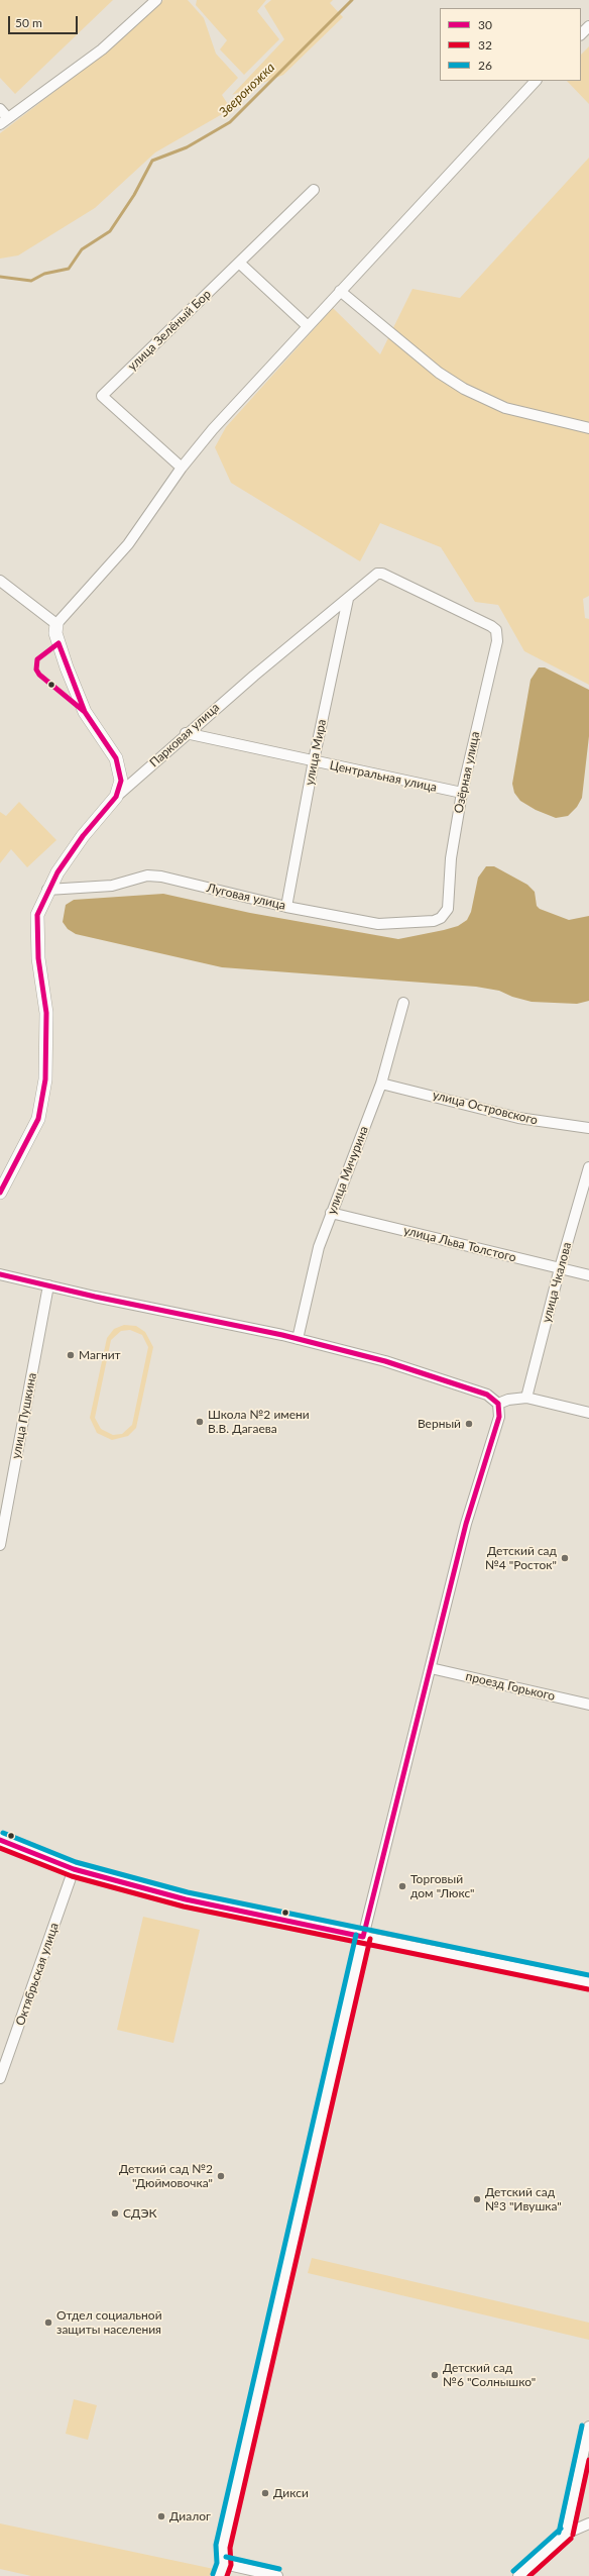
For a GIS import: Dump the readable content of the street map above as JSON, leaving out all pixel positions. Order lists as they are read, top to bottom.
{
  "streets": {
    "street": [
      "улица Зелёный Бор",
      "Парковая улица",
      "улица Мира",
      "Озёрная улица",
      "Центральная улица",
      "Луговая улица",
      "улица Островского",
      "улица Мичурина",
      "улица Льва Толстого",
      "улица Чкалова",
      "улица Пушкина",
      "проезд Горького",
      "Октябрьская улица"
    ]
  },
  "crossings": [
    ["Парковая улица", "улица Мира"],
    ["Парковая улица", "Озёрная улица"],
    ["Парковая улица", "Центральная улица"],
    ["Парковая улица", "Луговая улица"],
    ["улица Мира", "Центральная улица"],
    ["улица Мира", "Луговая улица"],
    ["Озёрная улица", "Центральная улица"],
    ["Озёрная улица", "Луговая улица"],
    ["улица Островского", "улица Мичурина"],
    ["улица Мичурина", "улица Льва Толстого"],
    ["улица Льва Толстого", "улица Чкалова"]
  ],
  "water": ["Звероножка"],
  "places": [
    "Магнит",
    "Школа №2 имени В.В. Дагаева",
    "Верный",
    "Детский сад №4 \"Росток\"",
    "Торговый дом \"Люкс\"",
    "Детский сад №2 \"Дюймовочка\"",
    "Детский сад №3 \"Ивушка\"",
    "СДЭК",
    "Отдел социальной защиты населения",
    "Детский сад №6 \"Солнышко\"",
    "Дикси",
    "Диалог"
  ],
  "lines": ["transit line 30", "transit line 26", "transit line 32"],
  "legend": ["30", "32", "26"],
  "scale_bar": "50 m"
}
